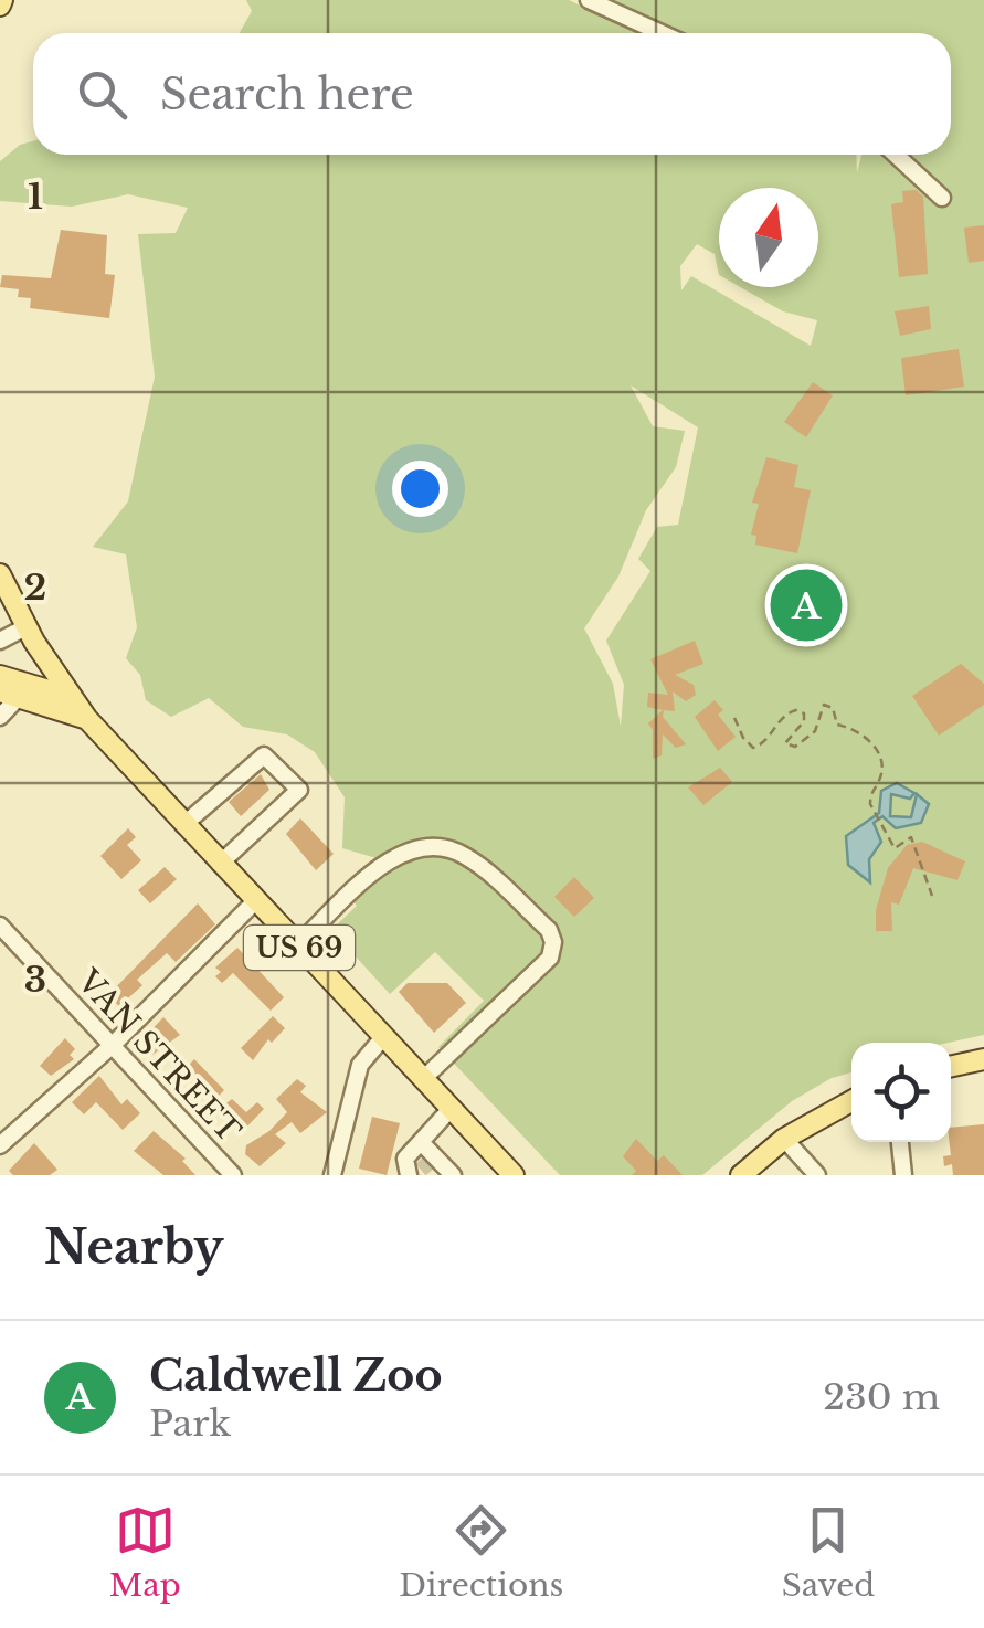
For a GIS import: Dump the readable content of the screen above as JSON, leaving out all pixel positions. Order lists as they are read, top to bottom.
{
  "streets": {
    "main road": ["US 69"],
    "street": ["VAN STREET"]
  },
  "north": "top",
  "page": {
    "search": "Search here",
    "pins": "A",
    "heading": "Nearby",
    "list": [
      {
        "mark": "A",
        "name": "Caldwell Zoo",
        "note": "Park",
        "value": "230 m"
      }
    ],
    "nav": ["Map", "Directions", "Saved"]
  },
  "grid": {
    "rows": ["1", "2", "3"]
  }
}
